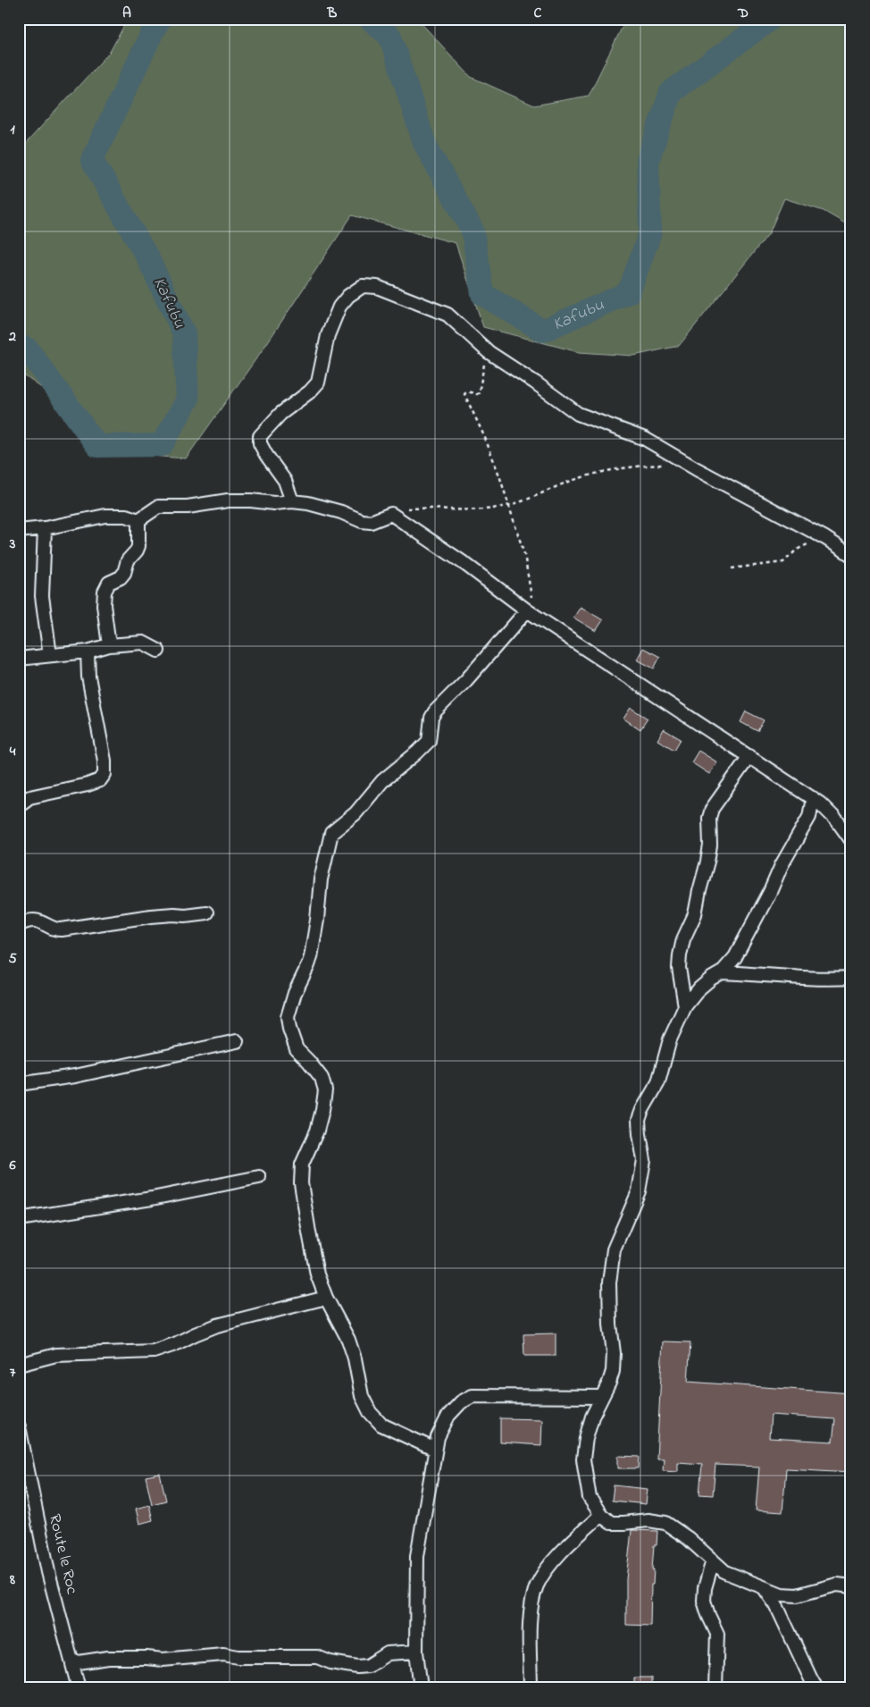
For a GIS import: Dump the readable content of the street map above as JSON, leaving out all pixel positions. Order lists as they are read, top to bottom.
{
  "streets": {
    "street": ["Route le Roc"]
  },
  "water": ["Kafubu"],
  "grid": {
    "columns": [
      "A",
      "B",
      "C",
      "D"
    ],
    "rows": [
      "1",
      "2",
      "3",
      "4",
      "5",
      "6",
      "7",
      "8"
    ]
  }
}
